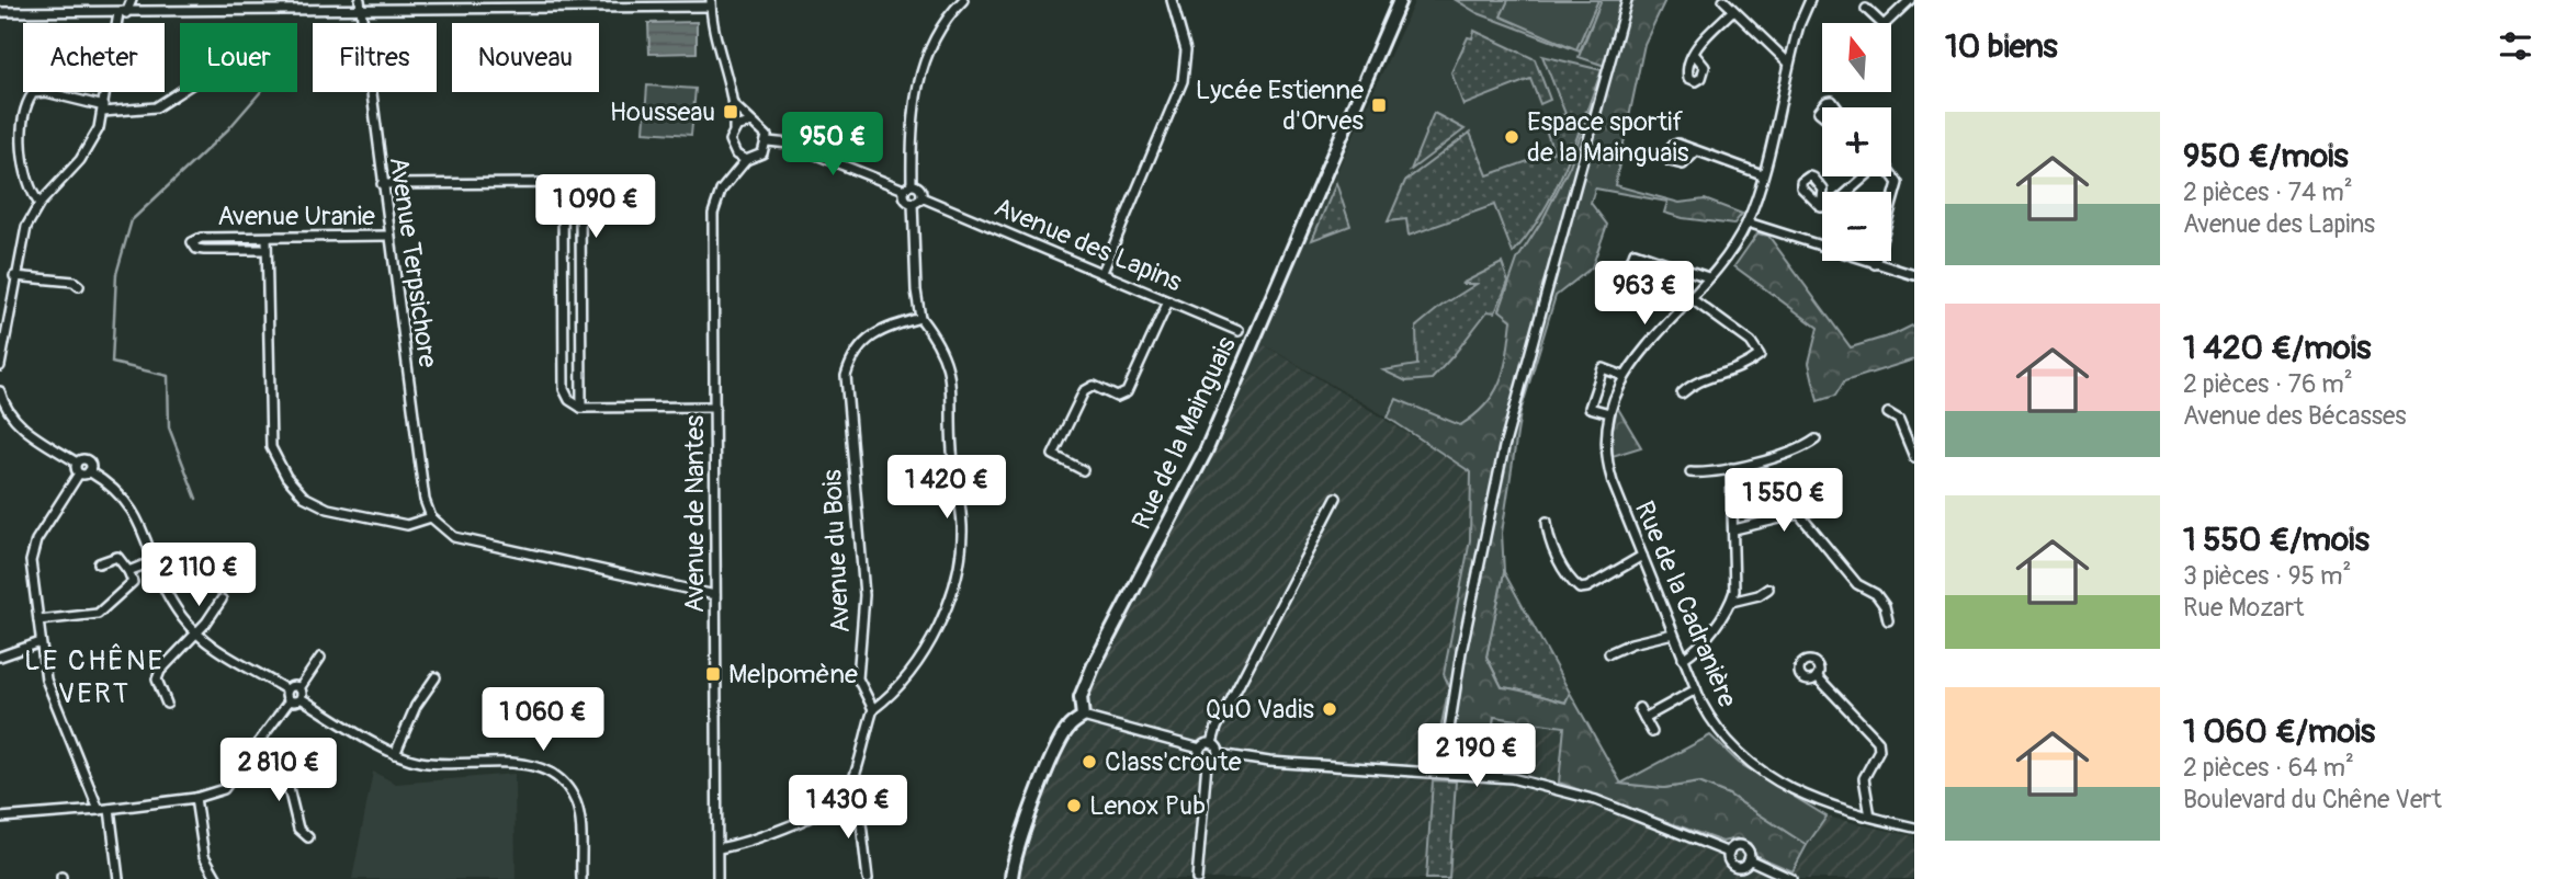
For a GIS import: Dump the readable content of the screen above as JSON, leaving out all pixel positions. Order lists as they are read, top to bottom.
{
  "streets": {
    "street": [
      "Avenue Uranie",
      "Avenue des Lapins",
      "Avenue Terpsichore",
      "Rue de la Mainguais",
      "Avenue de Nantes",
      "Avenue du Bois",
      "Rue de la Cadranière"
    ]
  },
  "crossings": [
    ["Avenue Uranie", "Avenue Terpsichore"]
  ],
  "districts": ["LE CHÊNE VERT"],
  "places": {
    "transit": ["Lycée Estienne d'Orves", "Housseau", "Melpomène"],
    "other": [
      "Espace sportif de la Mainguais",
      "QuO Vadis",
      "Class'croute",
      "Lenox Pub"
    ]
  },
  "north": "top",
  "page": {
    "heading": "10 biens",
    "map_buttons": ["+", "−"],
    "chip": [
      "Acheter",
      "Louer",
      "Filtres",
      "Nouveau"
    ],
    "list": [
      {
        "name": "950 €/mois",
        "note": "2 pièces · 74 m² · Avenue des Lapins"
      },
      {
        "name": "1 420 €/mois",
        "note": "2 pièces · 76 m² · Avenue des Bécasses"
      },
      {
        "name": "1 550 €/mois",
        "note": "3 pièces · 95 m² · Rue Mozart"
      },
      {
        "name": "1 060 €/mois",
        "note": "2 pièces · 64 m² · Boulevard du Chêne Vert"
      }
    ],
    "price": [
      "950 €",
      "1 090 €",
      "963 €",
      "1 420 €",
      "1 550 €",
      "2 110 €",
      "1 060 €",
      "2 190 €",
      "2 810 €",
      "1 430 €"
    ]
  }
}
